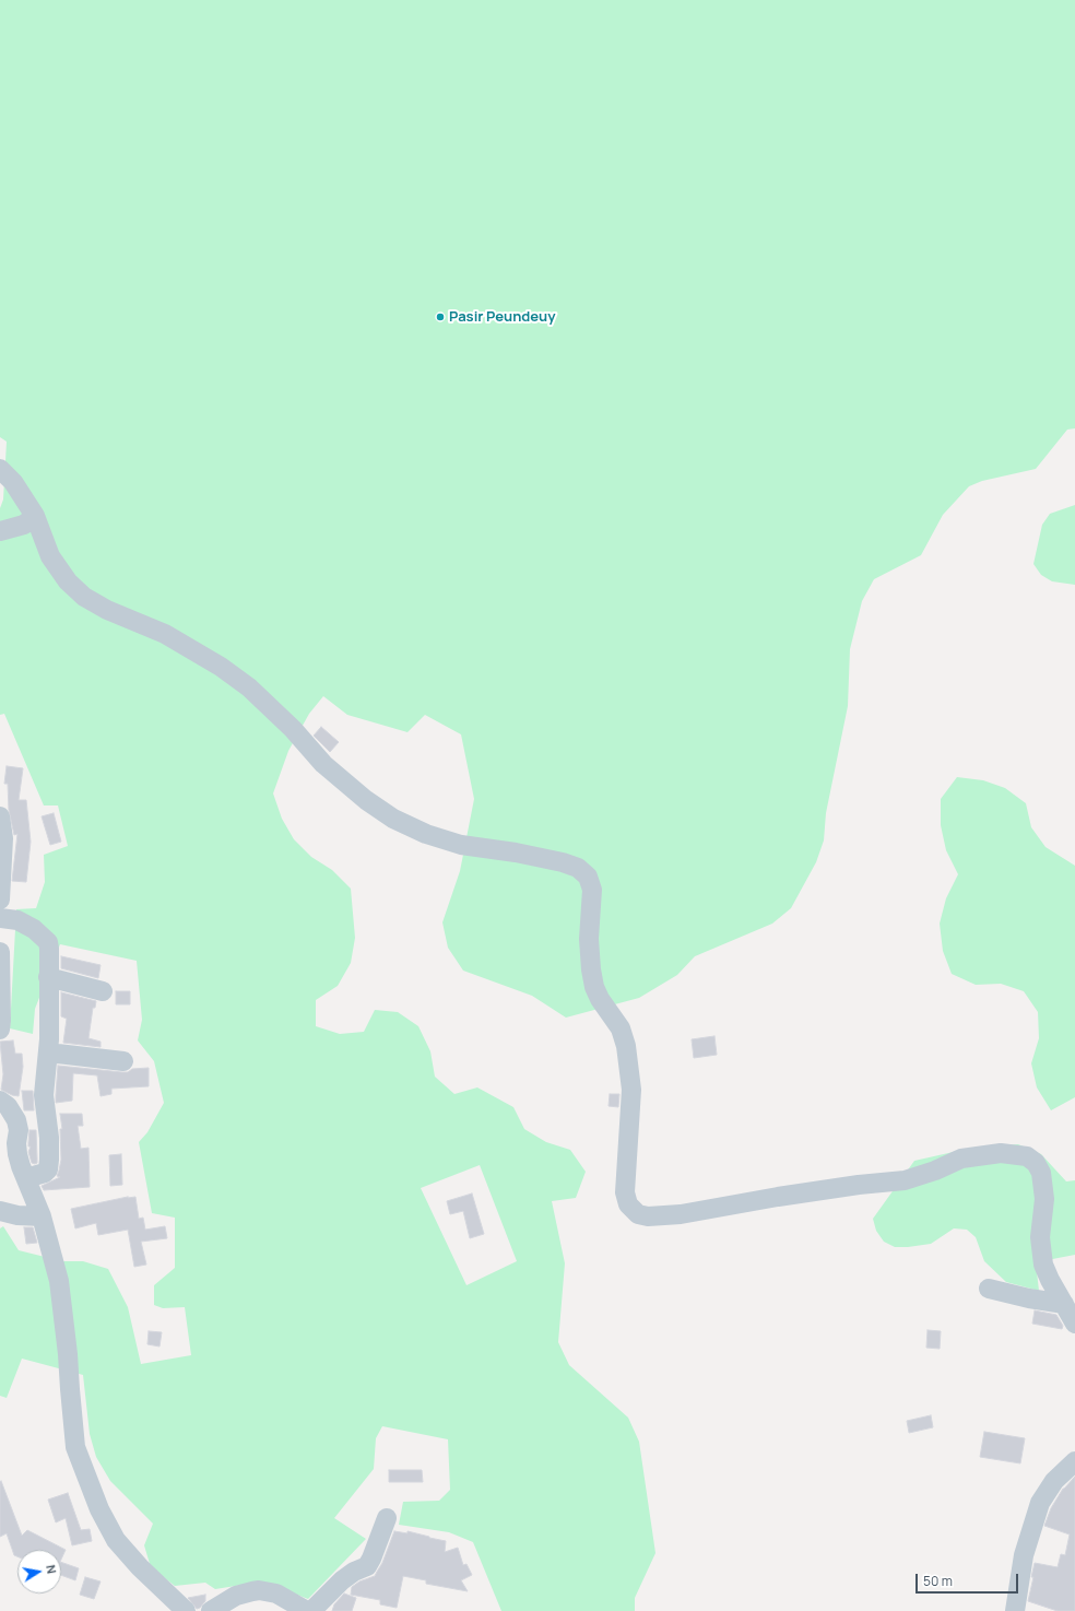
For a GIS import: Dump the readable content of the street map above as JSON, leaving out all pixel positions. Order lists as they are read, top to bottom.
{
  "places": ["Pasir Peundeuy"],
  "scale_bar": "50 m",
  "north": "right"
}
